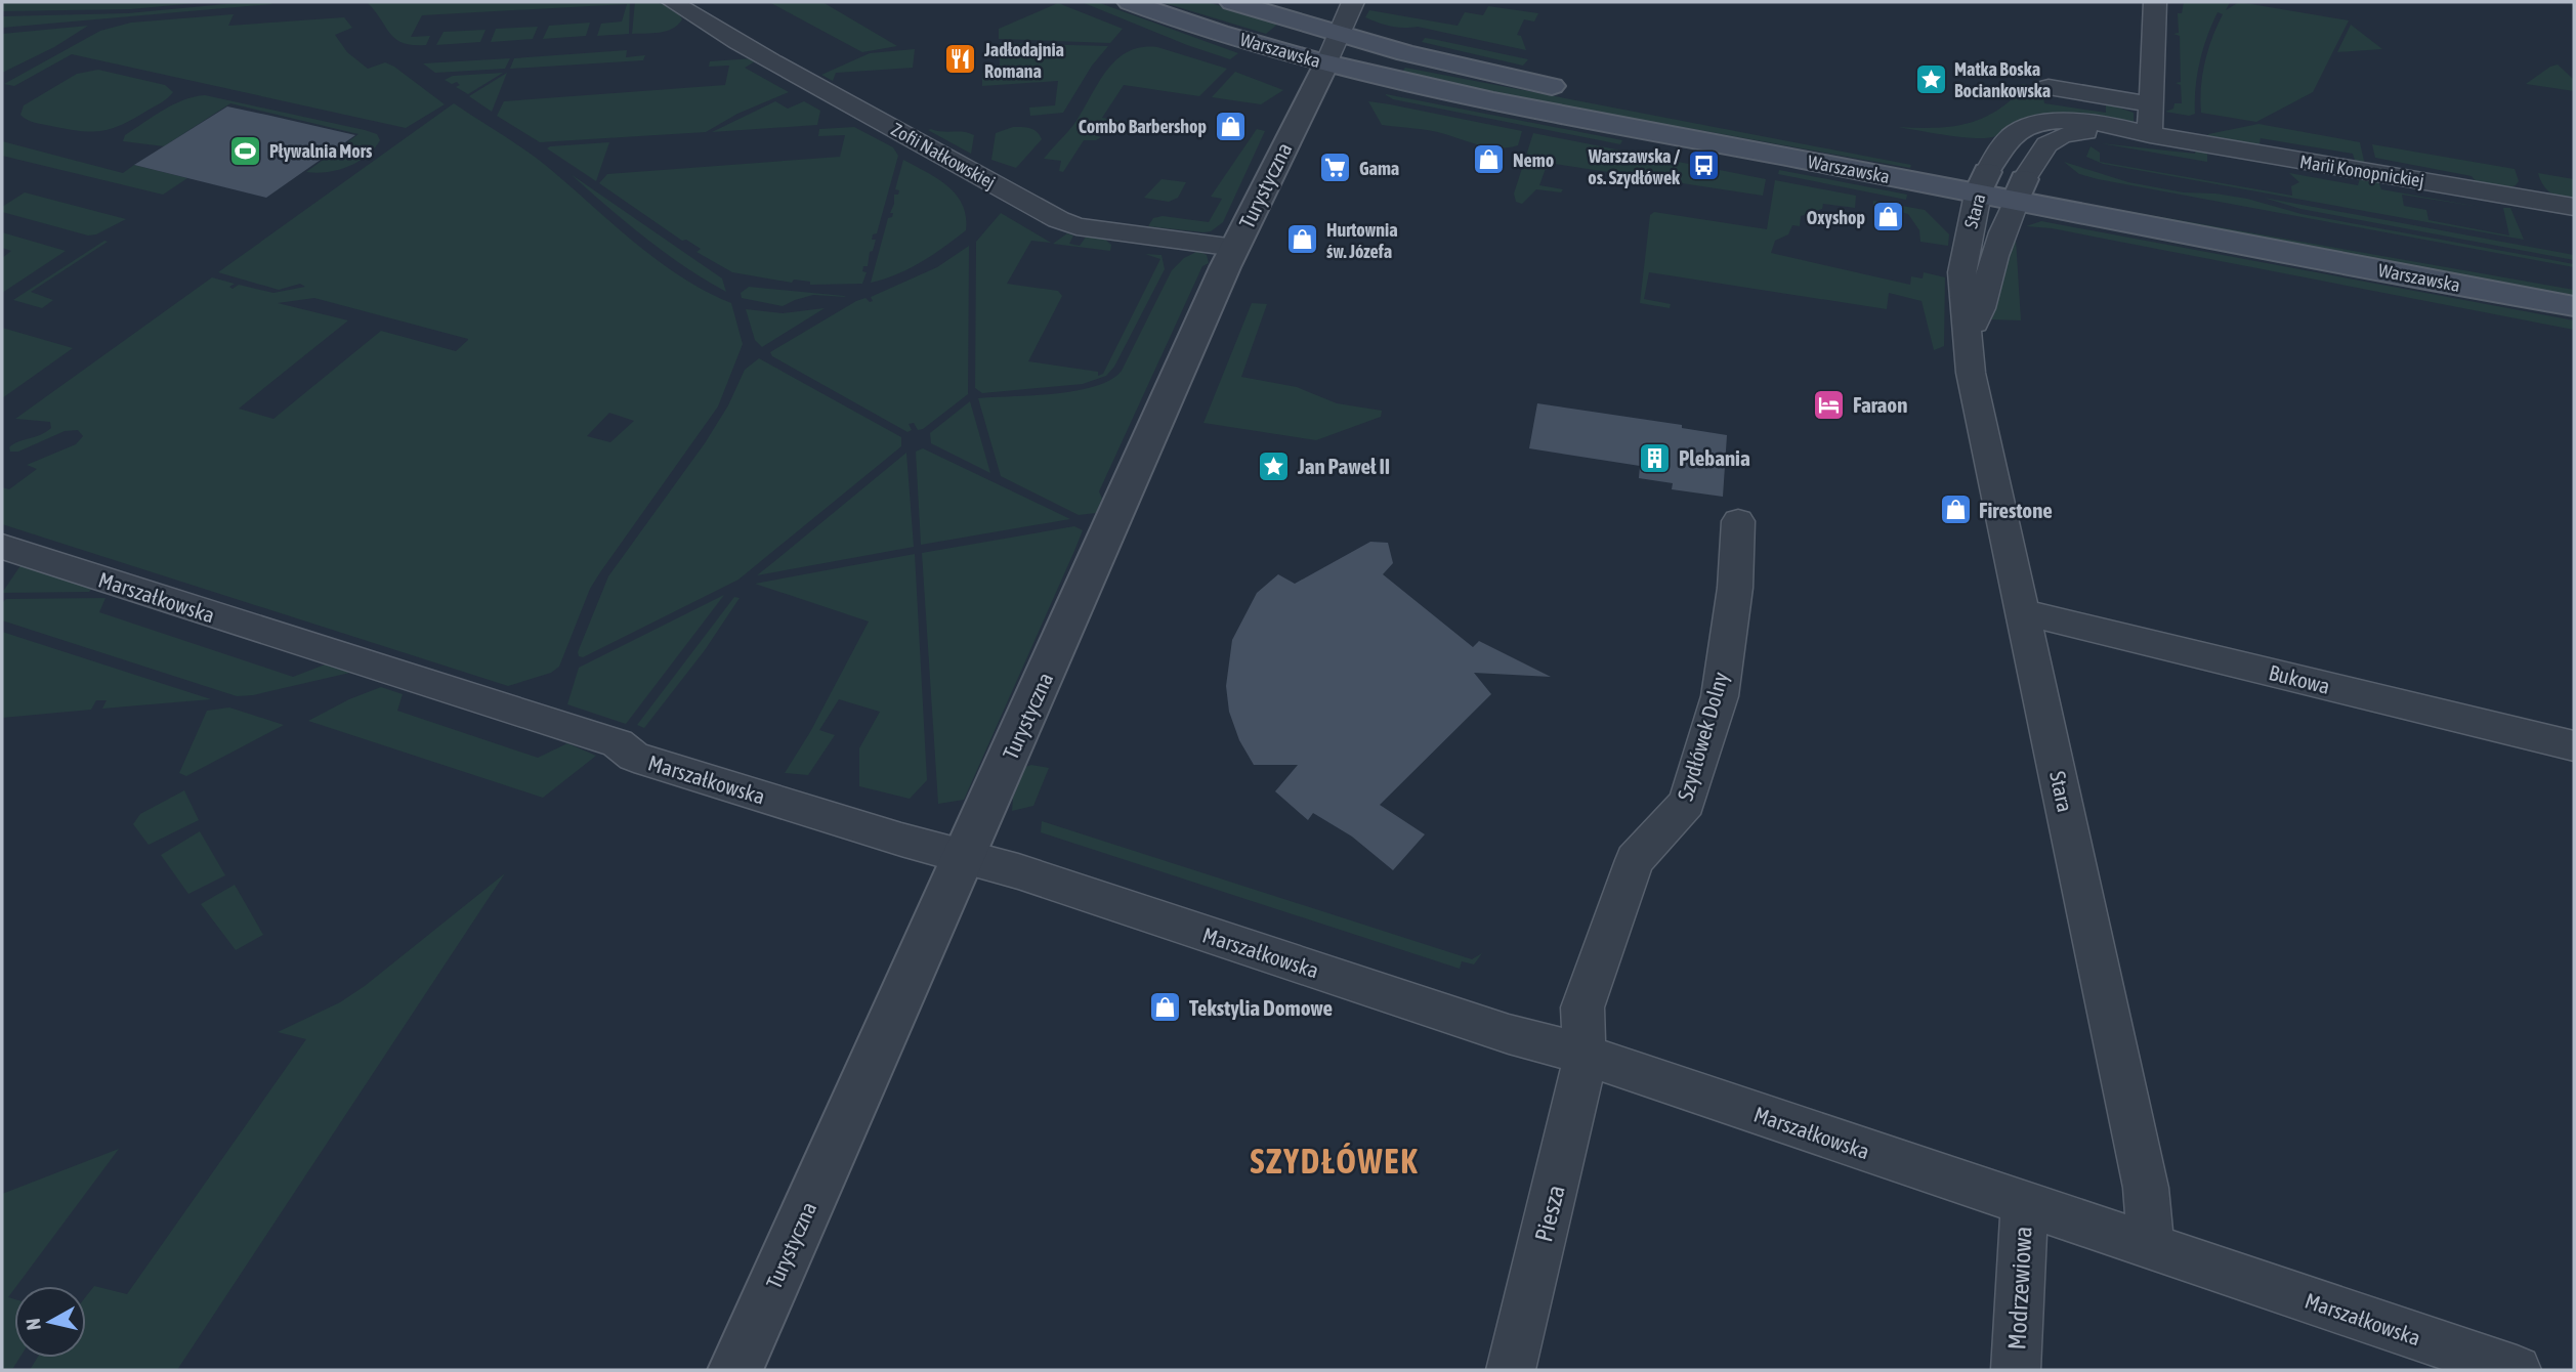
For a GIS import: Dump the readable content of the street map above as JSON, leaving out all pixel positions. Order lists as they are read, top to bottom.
{
  "streets": {
    "main road": ["Warszawska"],
    "street": [
      "Zofii Nałkowskiej",
      "Marii Konopnickiej",
      "Turystyczna",
      "Stara",
      "Marszałkowska",
      "Bukowa",
      "Szydłówek Dolny",
      "Piesza",
      "Modrzewiowa"
    ]
  },
  "crossings": [
    ["Warszawska", "Marii Konopnickiej"],
    ["Warszawska", "Turystyczna"],
    ["Warszawska", "Stara"],
    ["Zofii Nałkowskiej", "Turystyczna"],
    ["Marii Konopnickiej", "Stara"],
    ["Turystyczna", "Marszałkowska"],
    ["Stara", "Marszałkowska"],
    ["Stara", "Bukowa"],
    ["Marszałkowska", "Szydłówek Dolny"],
    ["Marszałkowska", "Piesza"],
    ["Marszałkowska", "Modrzewiowa"],
    ["Szydłówek Dolny", "Piesza"]
  ],
  "districts": ["SZYDŁÓWEK"],
  "places": {
    "restaurant": ["Jadłodajnia Romana"],
    "place": ["Matka Boska Bociankowska", "Jan Paweł II"],
    "shop": [
      "Combo Barbershop",
      "Nemo",
      "Oxyshop",
      "Hurtownia św. Józefa",
      "Firestone",
      "Tekstylia Domowe"
    ],
    "sports": ["Pływalnia Mors"],
    "bus stop": ["Warszawska / os. Szydłówek"],
    "supermarket": ["Gama"],
    "hotel": ["Faraon"],
    "building": ["Plebania"]
  },
  "north": "left"
}
